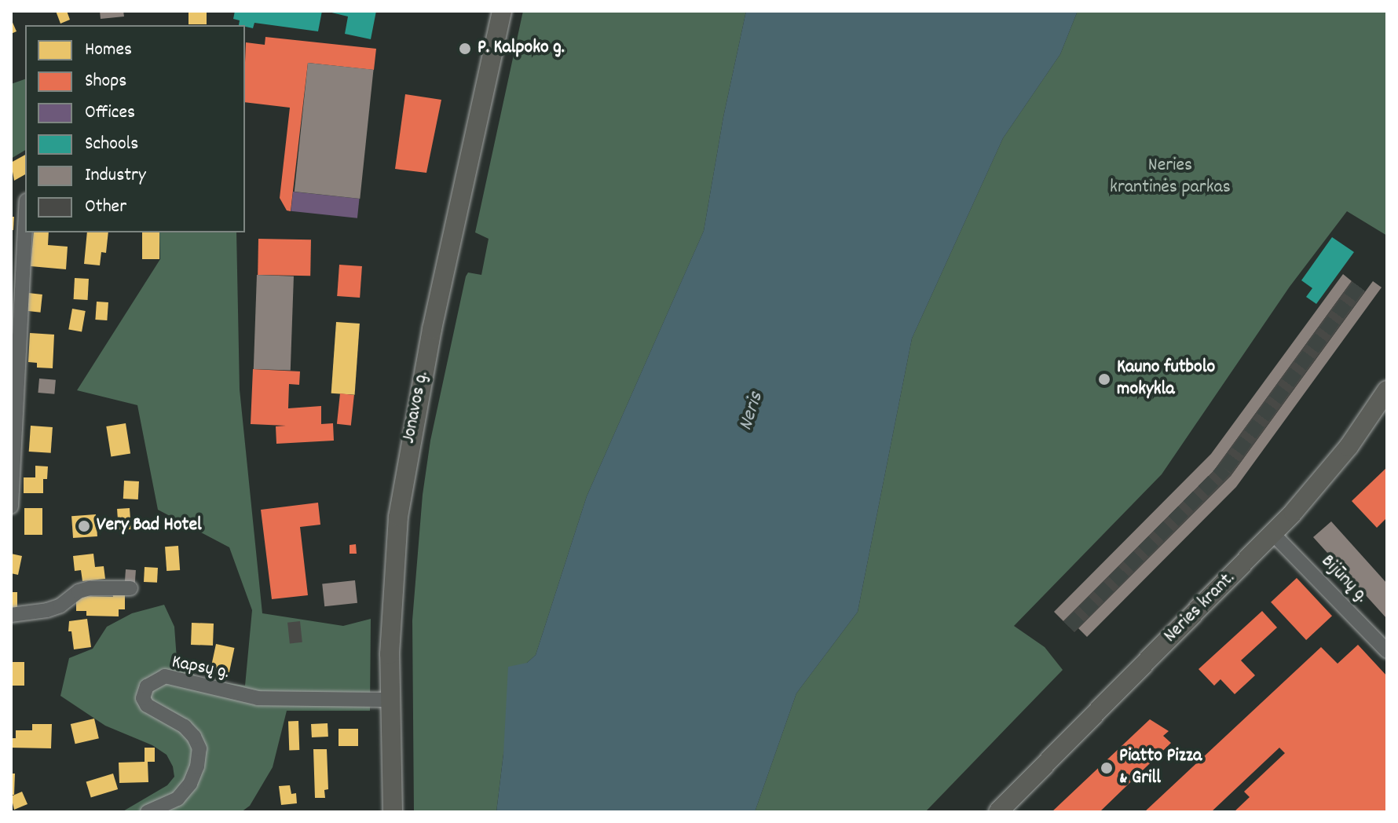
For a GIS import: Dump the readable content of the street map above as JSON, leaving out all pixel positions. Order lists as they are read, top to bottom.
{
  "streets": {
    "main road": ["Jonavos g.", "Neries krant."],
    "street": ["Bijūnų g.", "Kapsų g."]
  },
  "crossings": [
    ["Jonavos g.", "Kapsų g."],
    ["Bijūnų g.", "Neries krant."]
  ],
  "water": ["Neris"],
  "parks": ["Neries krantinės parkas"],
  "places": [
    "P. Kalpoko g.",
    "Kauno futbolo mokykla",
    "Very Bad Hotel",
    "Piatto Pizza & Grill"
  ],
  "legend": [
    "Homes",
    "Shops",
    "Offices",
    "Schools",
    "Industry",
    "Other"
  ]
}
